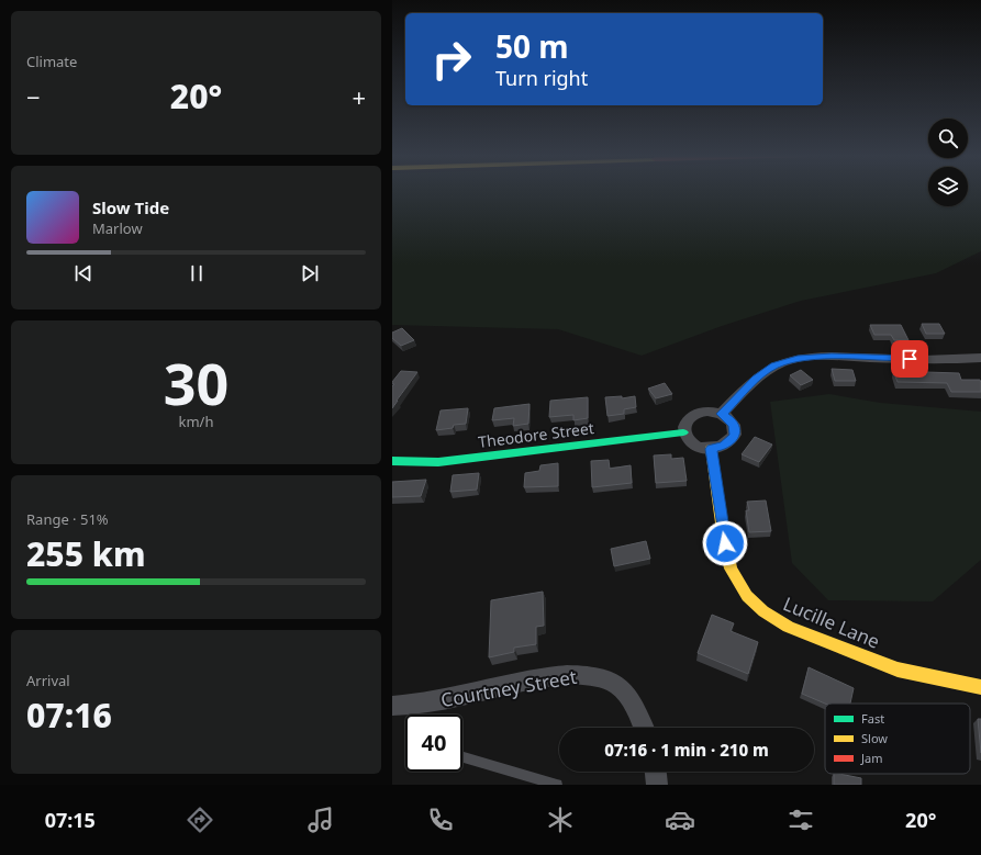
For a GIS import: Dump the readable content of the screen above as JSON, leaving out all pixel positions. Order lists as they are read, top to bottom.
{
  "streets": {
    "main road": ["Theodore Street", "Lucille Lane"],
    "street": ["Courtney Street"]
  },
  "crossings": [
    ["Theodore Street", "Lucille Lane"]
  ],
  "legend": ["Fast", "Slow", "Jam"],
  "page": {
    "tile": [
      "Climate",
      ["30", "km/h"],
      ["Range · 51%", "255 km"],
      ["Arrival", "07:16"]
    ],
    "turn": ["50 m", "Turn right"],
    "heat": ["−", "20°", "+"],
    "song": ["Slow Tide", "Marlow"],
    "limit": "40",
    "trip": "07:16 · 1 min · 210 m",
    "tabs": ["07:15", "20°"]
  }
}
